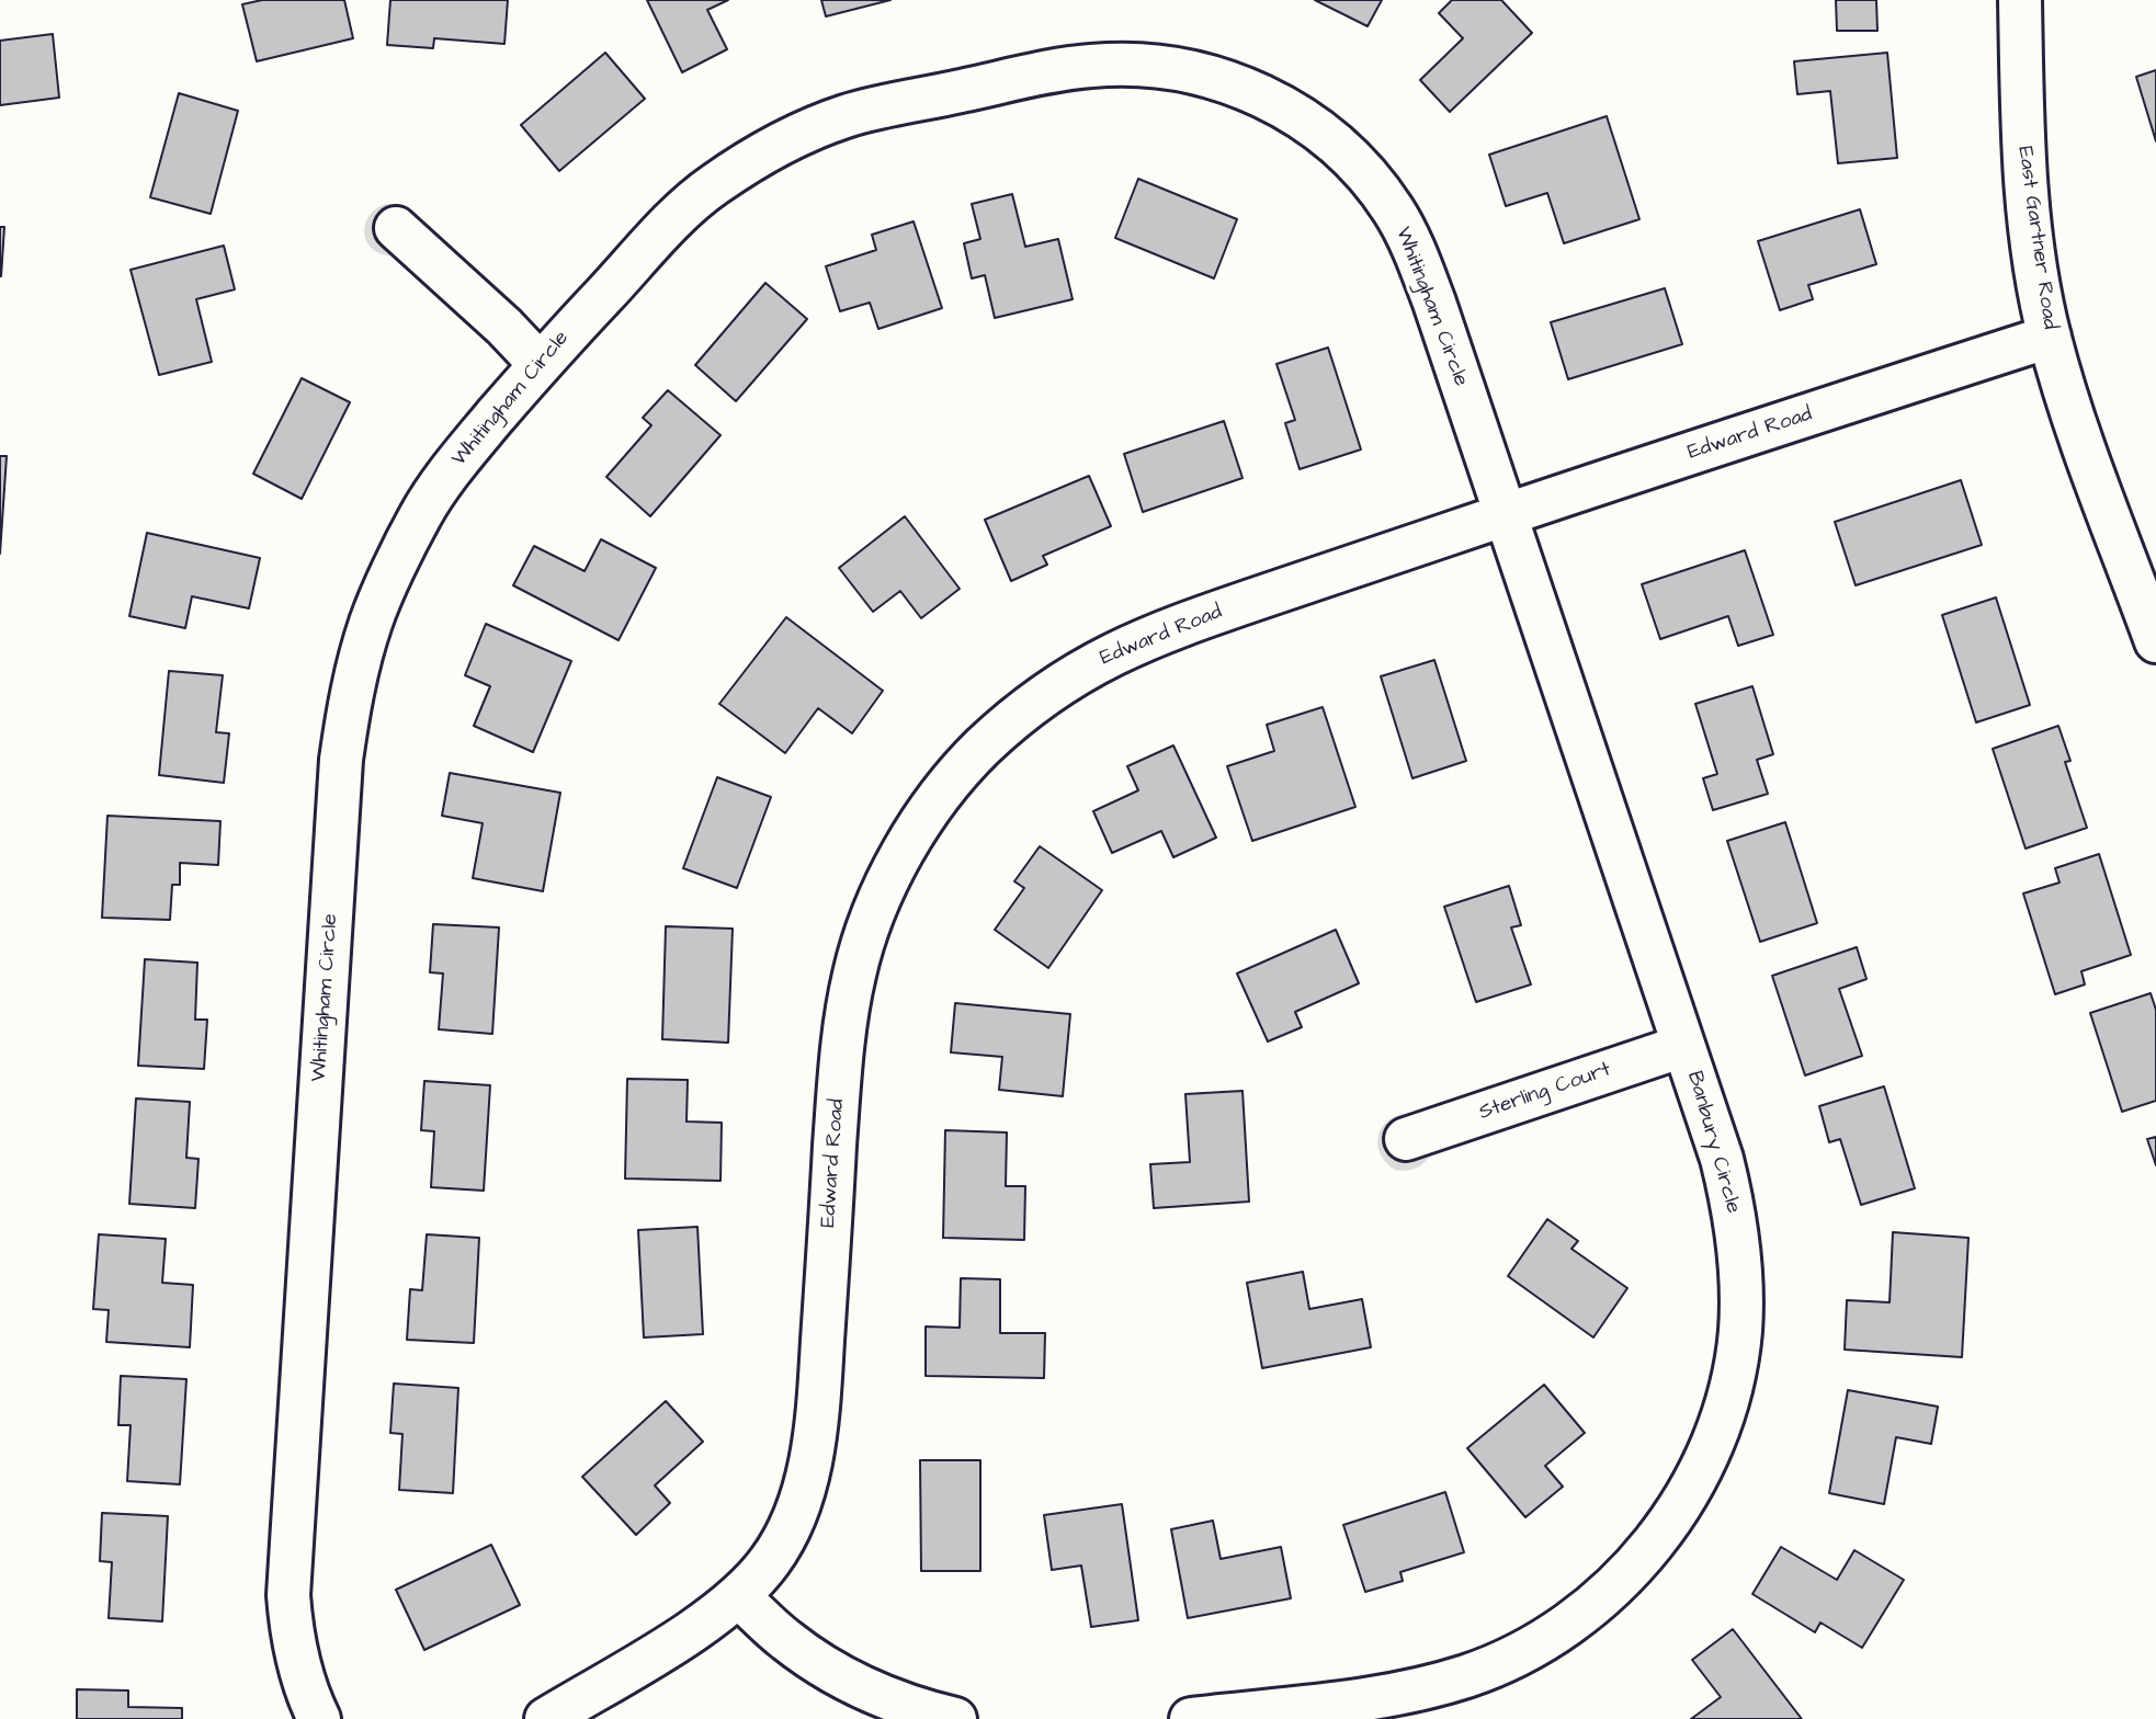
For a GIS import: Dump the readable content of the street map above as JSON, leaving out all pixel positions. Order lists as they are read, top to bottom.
{
  "streets": {
    "street": [
      "East Gartner Road",
      "Whitingham Circle",
      "Edward Road",
      "Sterling Court",
      "Banbury Circle"
    ]
  },
  "crossings": [
    ["East Gartner Road", "Edward Road"],
    ["Whitingham Circle", "Edward Road"],
    ["Whitingham Circle", "Banbury Circle"],
    ["Edward Road", "Banbury Circle"],
    ["Sterling Court", "Banbury Circle"]
  ]
}
